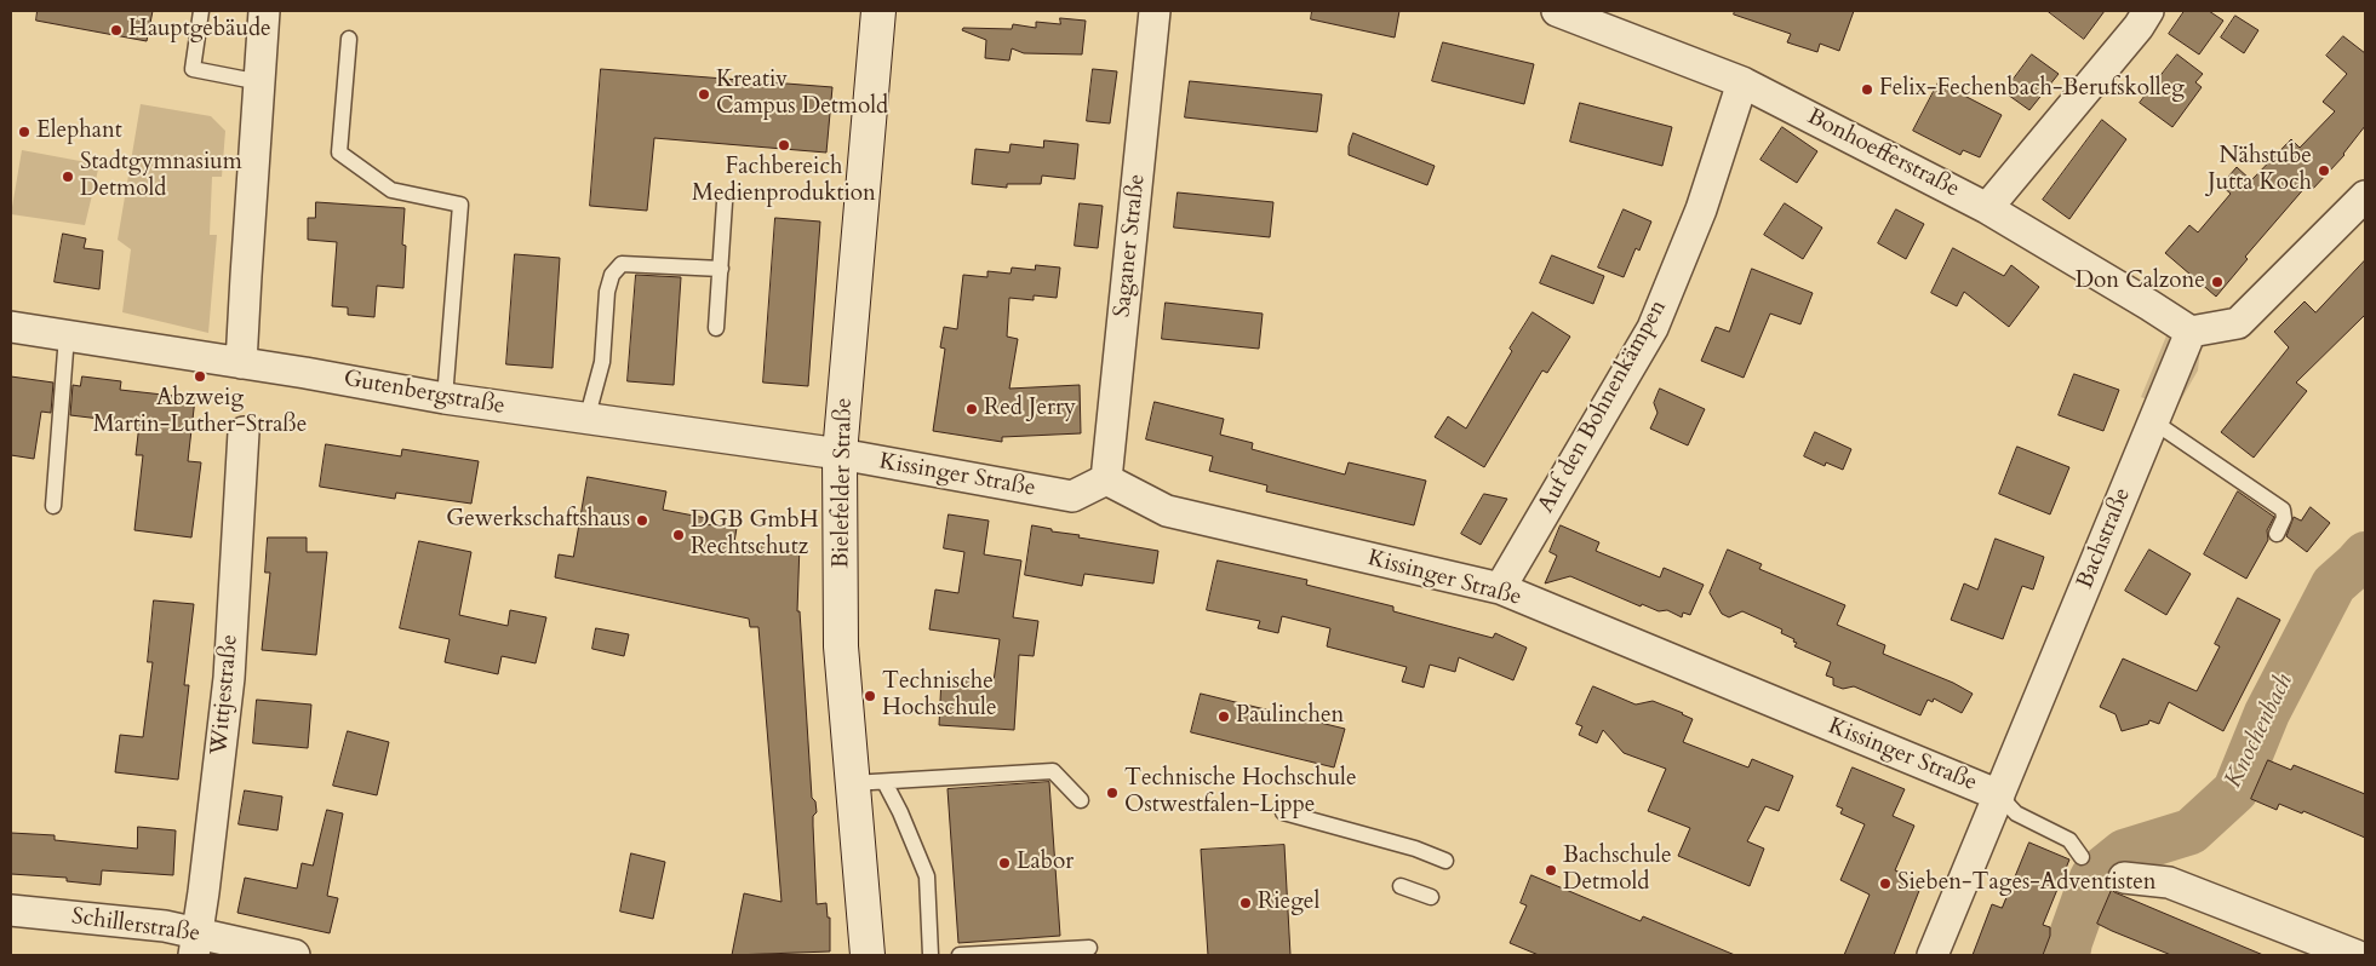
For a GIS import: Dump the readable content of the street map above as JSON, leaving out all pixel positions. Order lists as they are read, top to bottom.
{
  "streets": {
    "main road": ["Bielefelder Straße"],
    "street": [
      "Bonhoefferstraße",
      "Saganer Straße",
      "Gutenbergstraße",
      "Auf den Bohnenkämpen",
      "Kissinger Straße",
      "Bachstraße",
      "Wittjestraße",
      "Schillerstraße"
    ]
  },
  "crossings": [
    ["Bonhoefferstraße", "Auf den Bohnenkämpen"],
    ["Bonhoefferstraße", "Bachstraße"],
    ["Saganer Straße", "Kissinger Straße"],
    ["Gutenbergstraße", "Kissinger Straße"],
    ["Gutenbergstraße", "Bielefelder Straße"],
    ["Auf den Bohnenkämpen", "Kissinger Straße"],
    ["Kissinger Straße", "Bielefelder Straße"],
    ["Kissinger Straße", "Bachstraße"],
    ["Wittjestraße", "Schillerstraße"]
  ],
  "water": ["Knochenbach"],
  "places": [
    "Hauptgebäude",
    "Felix-Fechenbach-Berufskolleg",
    "Kreativ Campus Detmold",
    "Elephant",
    "Fachbereich Medienproduktion",
    "Nähstube Jutta Koch",
    "Stadtgymnasium Detmold",
    "Don Calzone",
    "Abzweig Martin-Luther-Straße",
    "Red Jerry",
    "Gewerkschaftshaus",
    "DGB GmbH Rechtschutz",
    "Technische Hochschule",
    "Paulinchen",
    "Technische Hochschule Ostwestfalen-Lippe",
    "Labor",
    "Bachschule Detmold",
    "Sieben-Tages-Adventisten",
    "Riegel"
  ]
}
